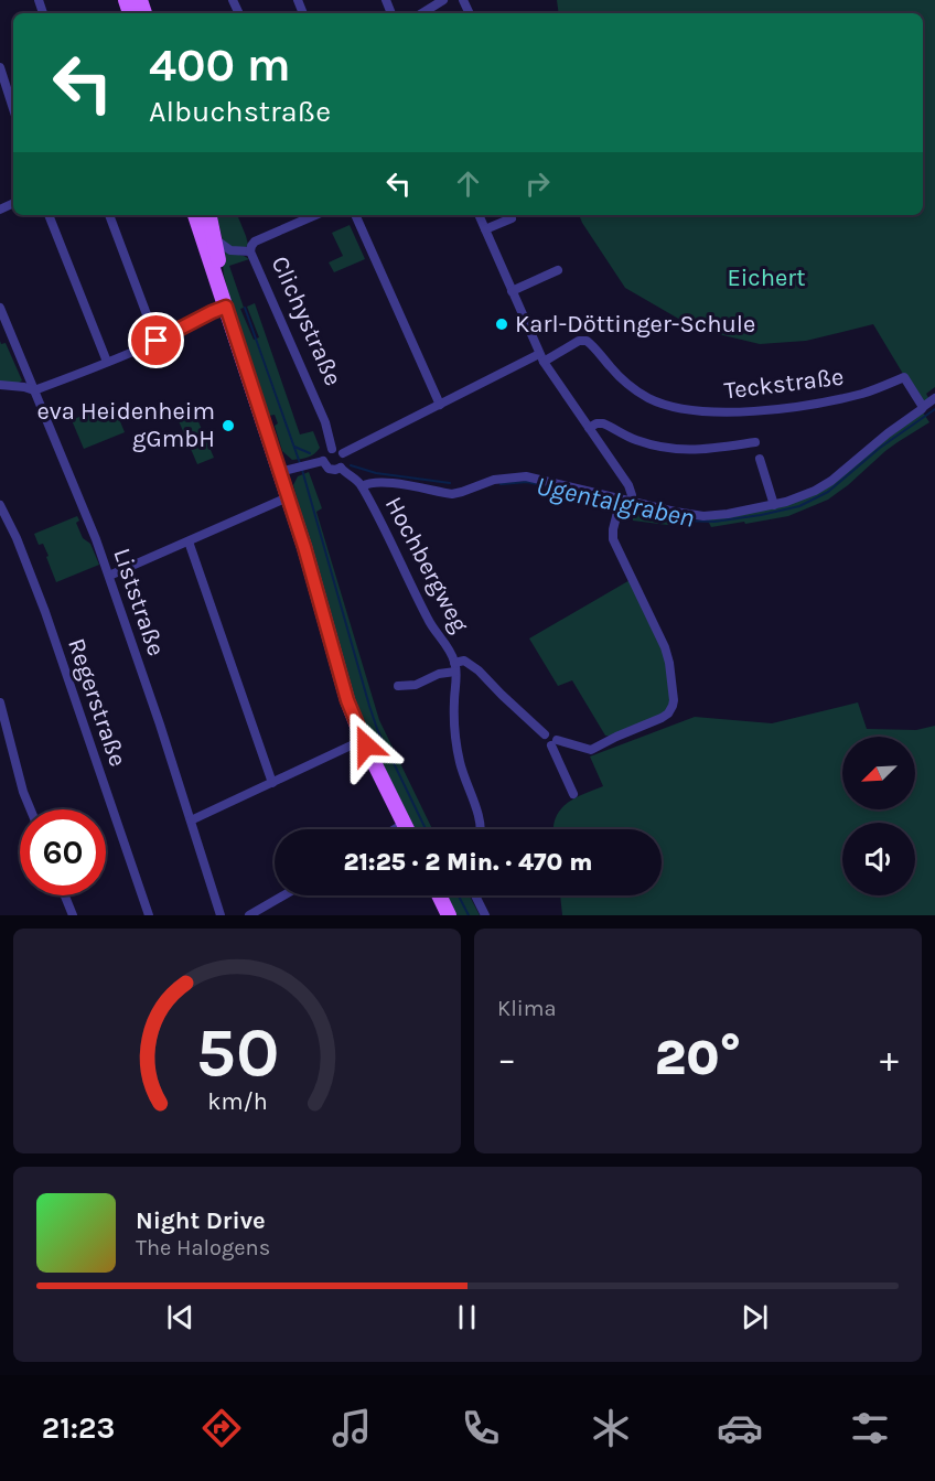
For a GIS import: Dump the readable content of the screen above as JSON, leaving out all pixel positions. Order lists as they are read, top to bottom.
{
  "streets": {
    "street": [
      "Clichystraße",
      "Teckstraße",
      "Hochbergweg",
      "Liststraße",
      "Regerstraße"
    ]
  },
  "crossings": [
    ["Clichystraße", "Teckstraße"],
    ["Clichystraße", "Hochbergweg"],
    ["Teckstraße", "Hochbergweg"]
  ],
  "water": ["Ugentalgraben"],
  "parks": ["Eichert"],
  "places": ["Karl-Döttinger-Schule", "eva Heidenheim gGmbH"],
  "north": "bottom left",
  "page": {
    "turn": ["400 m", "Albuchstraße"],
    "limit": "60",
    "trip": "21:25 · 2 Min. · 470 m",
    "tile": "Klima",
    "heat": ["−", "20°", "+"],
    "song": ["Night Drive", "The Halogens"],
    "tabs": "21:23",
    "gauge": ["50", "km/h"]
  }
}
